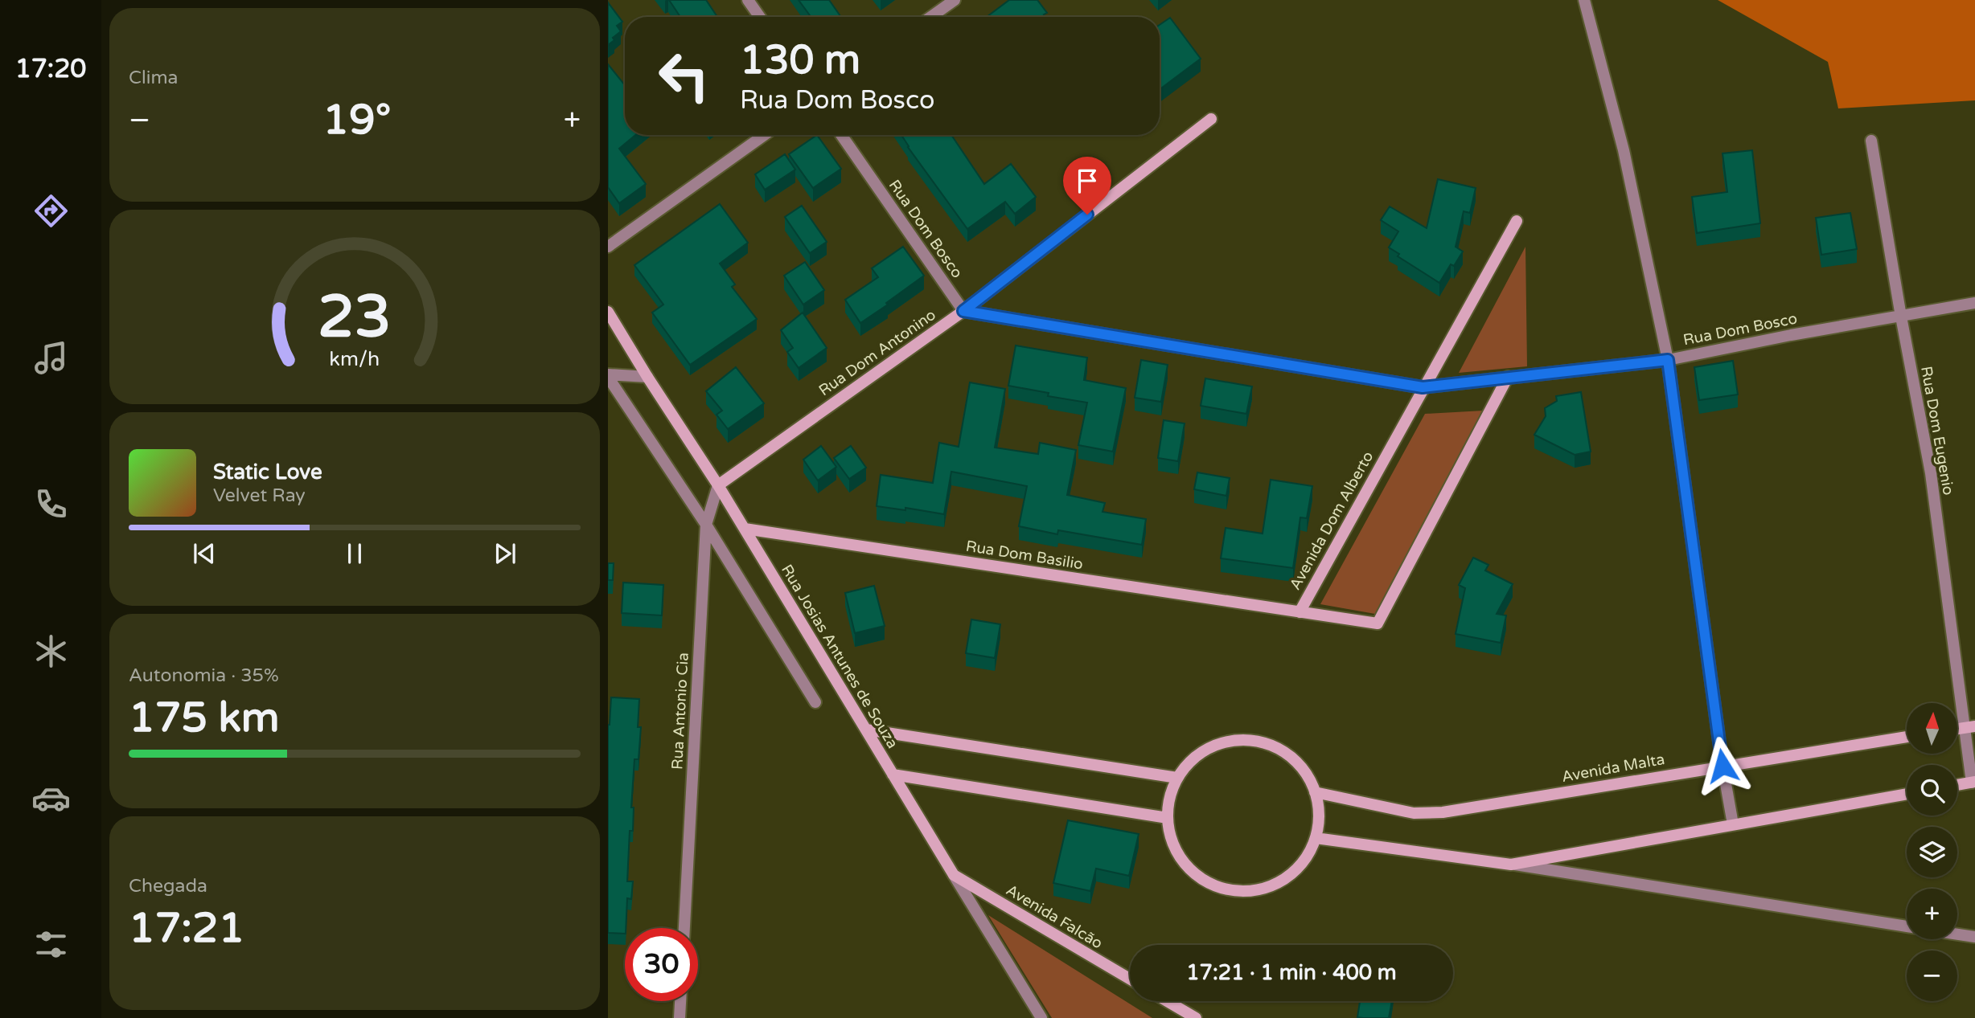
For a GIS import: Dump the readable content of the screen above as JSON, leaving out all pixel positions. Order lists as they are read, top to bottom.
{
  "streets": {
    "street": [
      "Rua Dom Bosco",
      "Rua Dom Antonino",
      "Rua Dom Eugenio",
      "Avenida Dom Alberto",
      "Rua Dom Basilio",
      "Rua Josias Antunes de Souza",
      "Rua Antonio Cia",
      "Avenida Malta",
      "Avenida Falcão"
    ]
  },
  "crossings": [
    ["Rua Dom Bosco", "Rua Dom Antonino"],
    ["Rua Dom Bosco", "Rua Dom Eugenio"],
    ["Rua Dom Bosco", "Avenida Dom Alberto"],
    ["Rua Dom Antonino", "Rua Josias Antunes de Souza"],
    ["Rua Dom Antonino", "Rua Antonio Cia"],
    ["Avenida Dom Alberto", "Rua Dom Basilio"],
    ["Rua Dom Basilio", "Rua Josias Antunes de Souza"],
    ["Rua Josias Antunes de Souza", "Rua Antonio Cia"],
    ["Rua Josias Antunes de Souza", "Avenida Falcão"]
  ],
  "north": "top",
  "page": {
    "tabs": "17:20",
    "tile": [
      "Clima",
      ["Autonomia · 35%", "175 km"],
      ["Chegada", "17:21"]
    ],
    "turn": ["130 m", "Rua Dom Bosco"],
    "heat": ["−", "19°", "+"],
    "song": ["Static Love", "Velvet Ray"],
    "map_buttons": ["+", "−"],
    "limit": "30",
    "trip": "17:21 · 1 min · 400 m",
    "gauge": ["23", "km/h"]
  }
}
